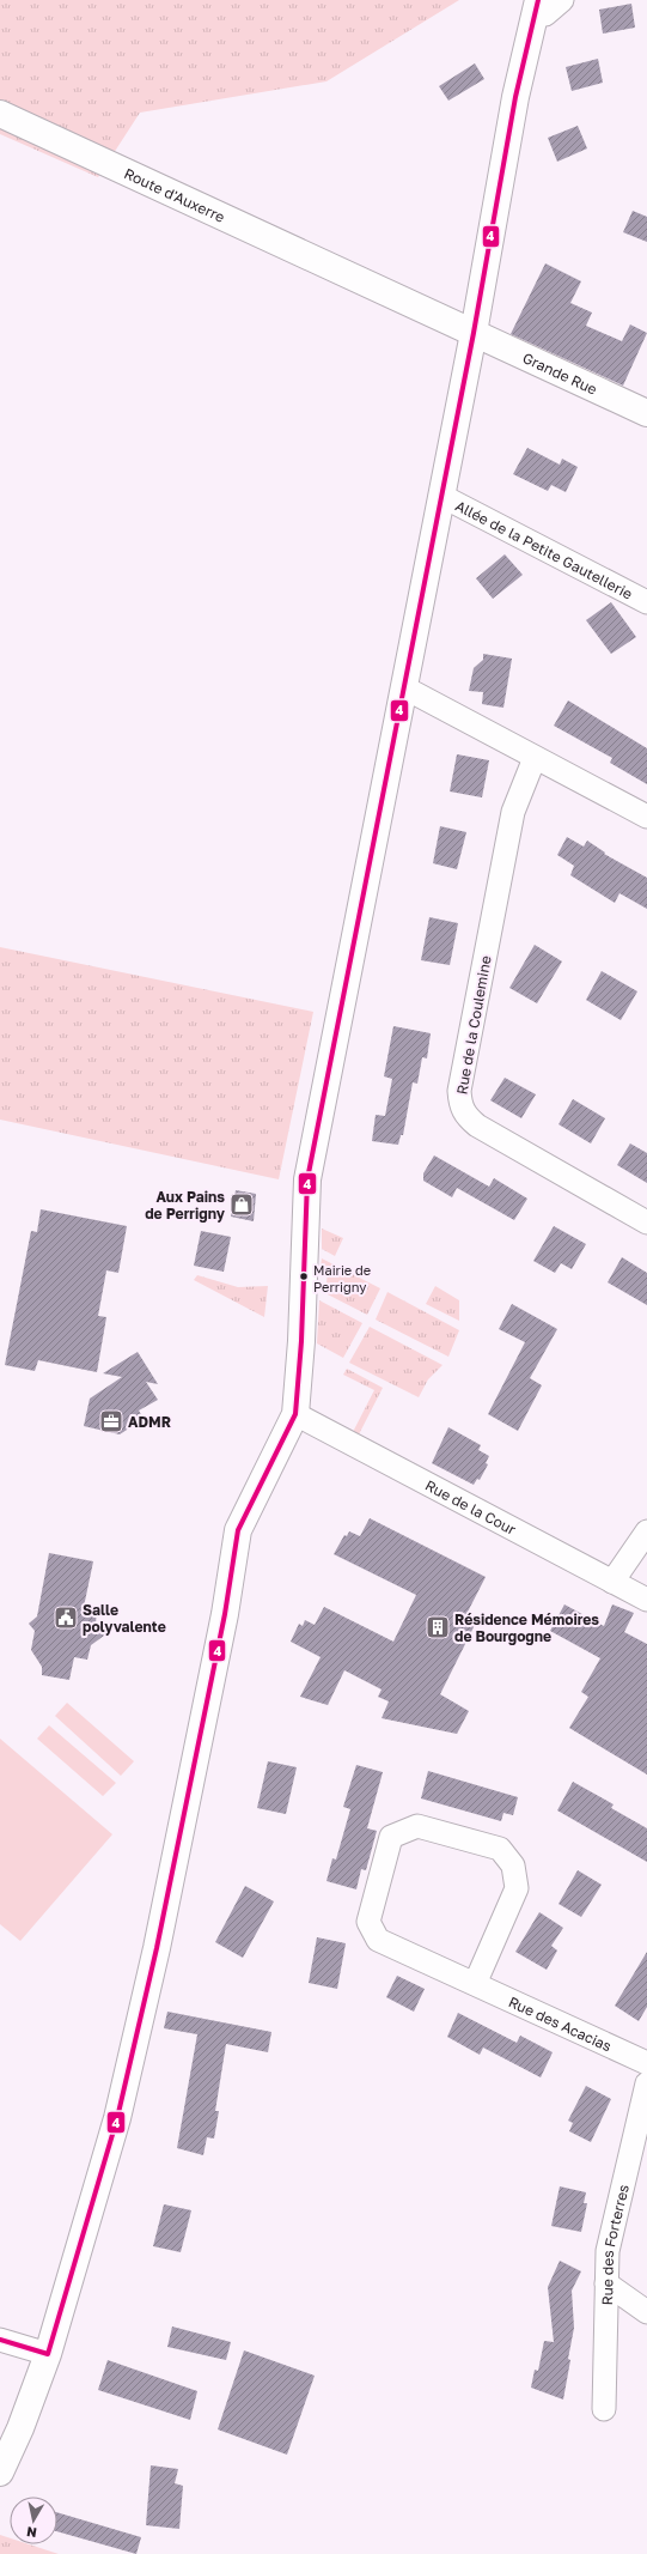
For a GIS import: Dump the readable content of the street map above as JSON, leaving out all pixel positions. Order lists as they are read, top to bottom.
{
  "streets": {
    "main road": ["Route d'Auxerre", "Grande Rue"],
    "street": [
      "Allée de la Petite Gautellerie",
      "Rue de la Coulemine",
      "Rue de la Cour",
      "Rue des Acacias",
      "Rue des Forterres"
    ]
  },
  "crossings": [
    ["Route d'Auxerre", "Grande Rue"]
  ],
  "places": {
    "shop": ["Aux Pains de Perrigny"],
    "other": ["Mairie de Perrigny"],
    "office": ["ADMR"],
    "public building": ["Salle polyvalente"],
    "building": ["Résidence Mémoires de Bourgogne"]
  },
  "lines": ["transit line 4"],
  "north": "bottom"
}
